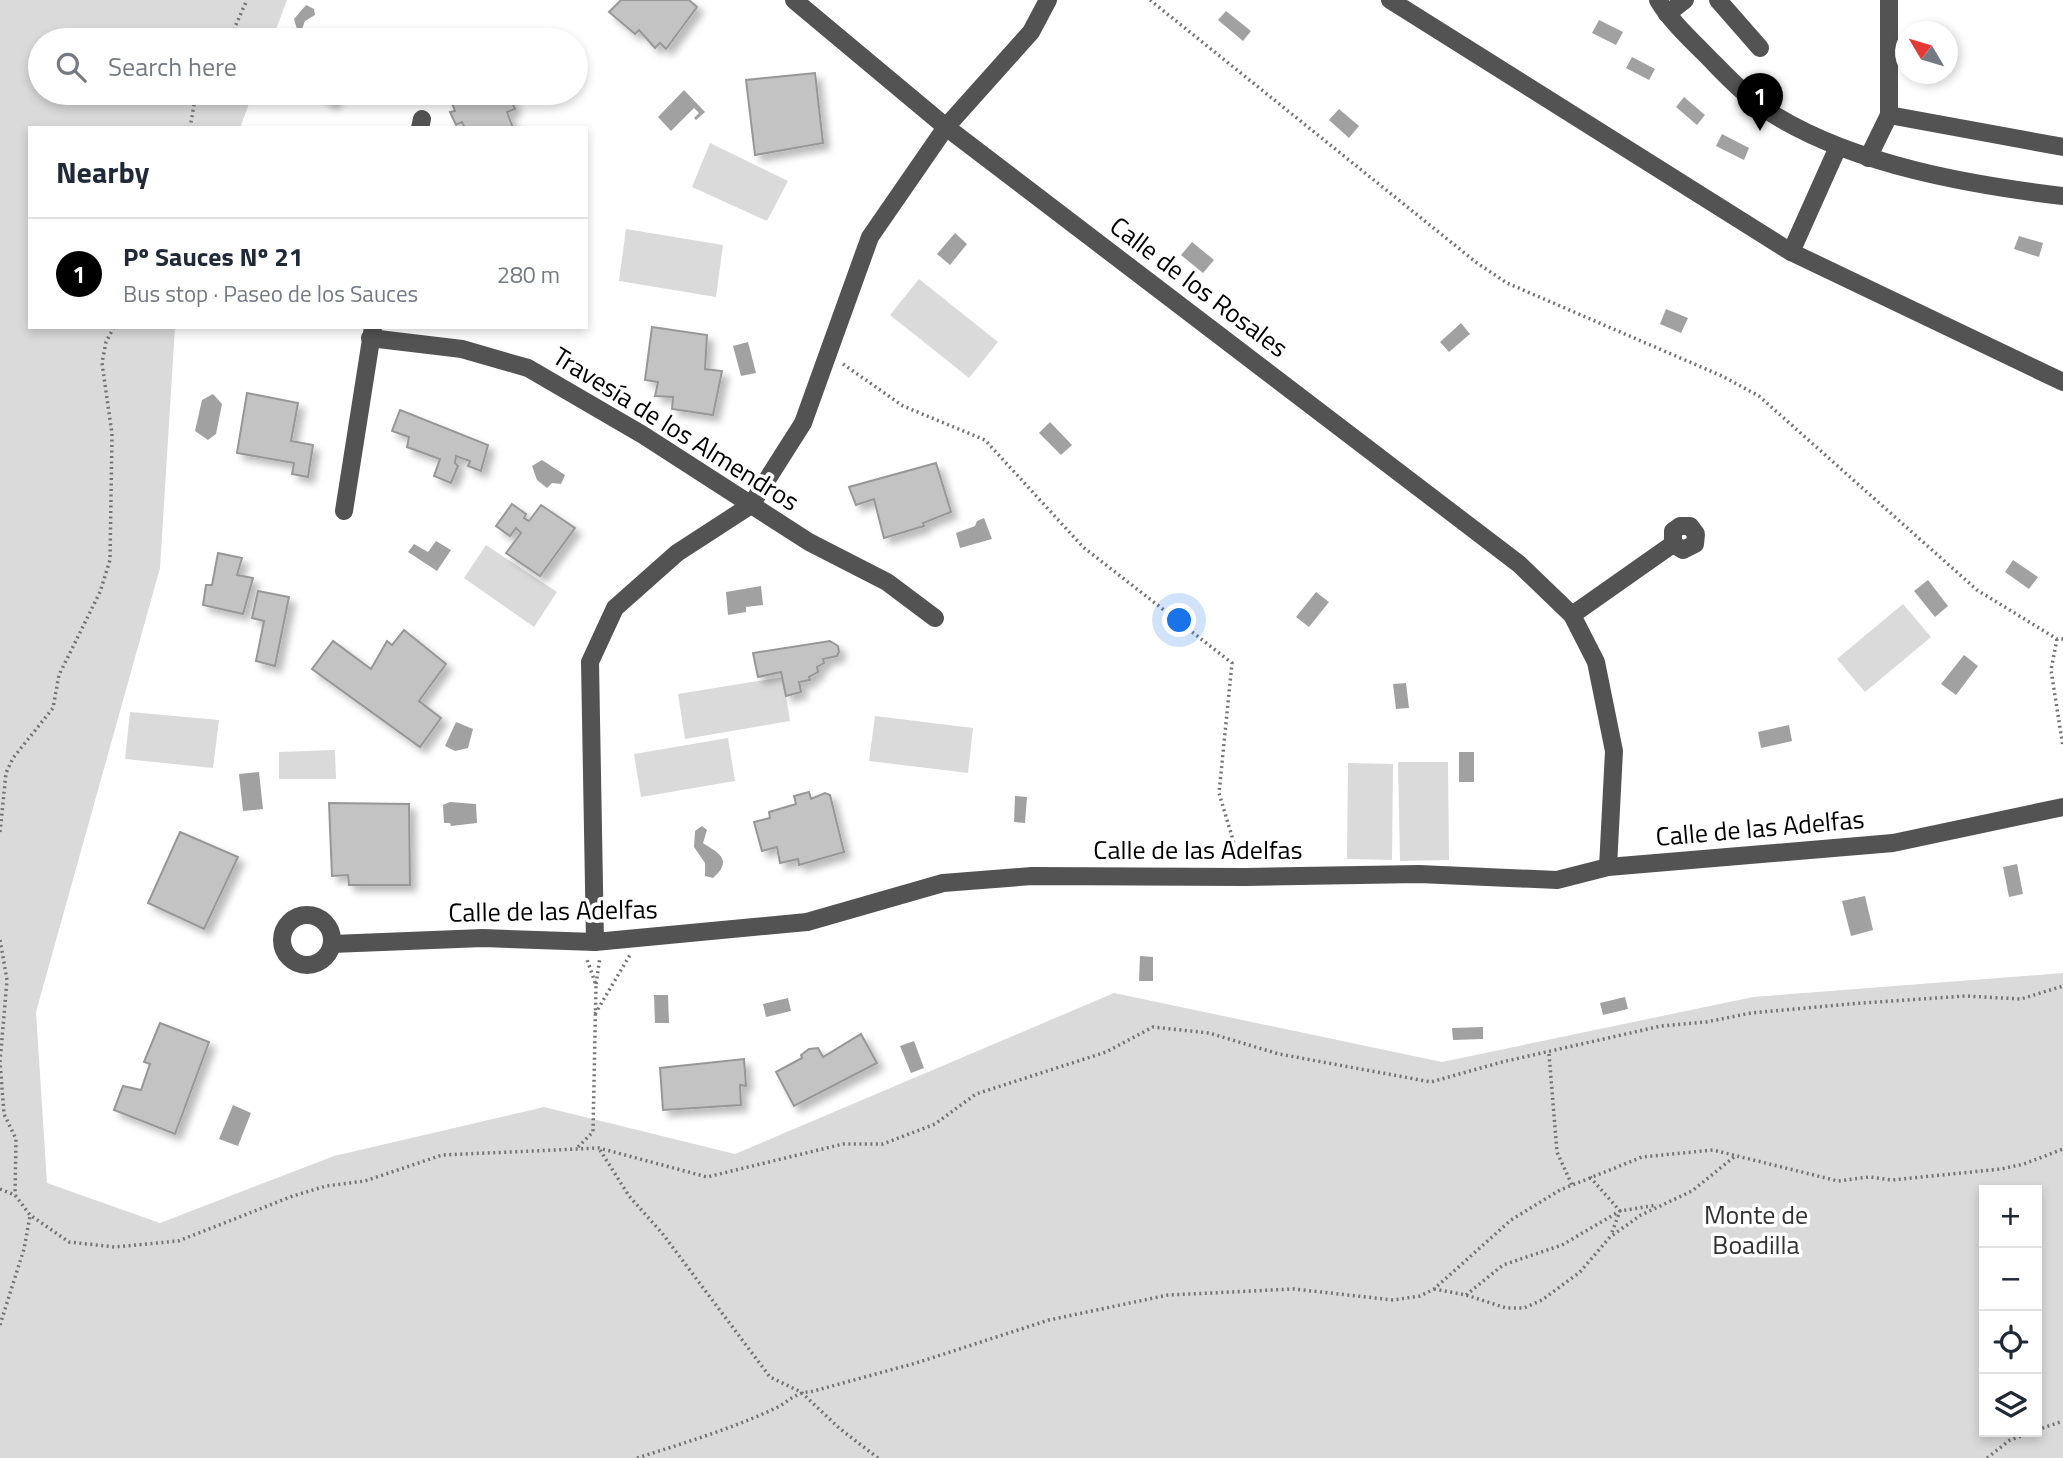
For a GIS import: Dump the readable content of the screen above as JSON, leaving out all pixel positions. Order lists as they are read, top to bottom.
{
  "streets": {
    "street": ["Calle de los Rosales", "Travesía de los Almendros", "Calle de las Adelfas"]
  },
  "crossings": [
    ["Calle de los Rosales", "Calle de las Adelfas"]
  ],
  "parks": ["Monte de Boadilla"],
  "north": "top left",
  "page": {
    "search": "Search here",
    "pins": "1",
    "heading": "Nearby",
    "list": [
      {
        "mark": "1",
        "name": "Pº Sauces Nº 21",
        "note": "Bus stop · Paseo de los Sauces",
        "value": "280 m"
      }
    ],
    "map_buttons": ["+", "−"]
  }
}
